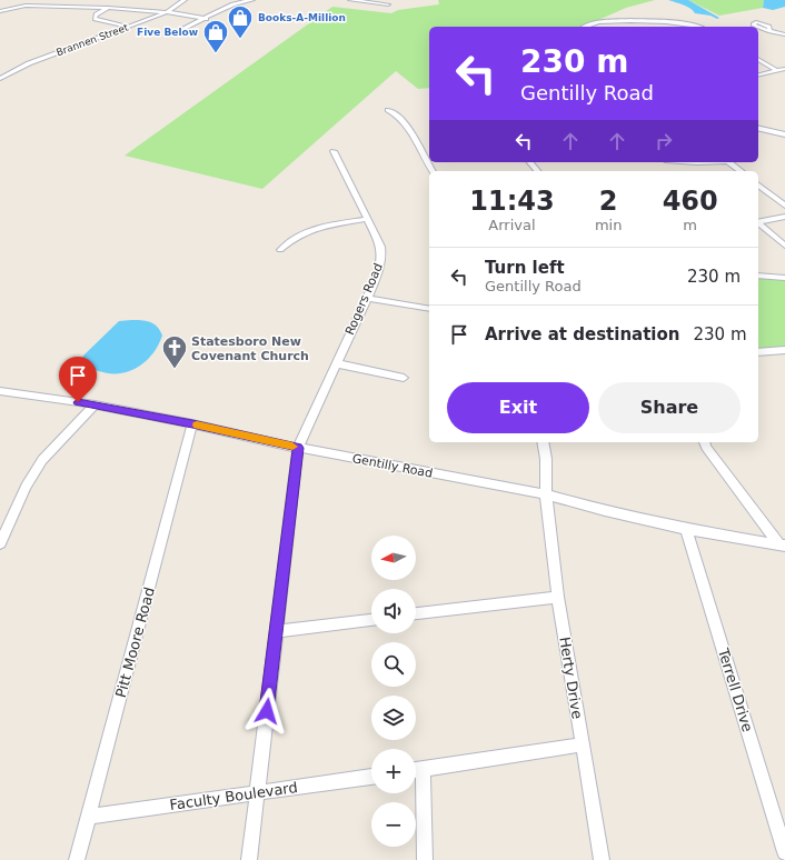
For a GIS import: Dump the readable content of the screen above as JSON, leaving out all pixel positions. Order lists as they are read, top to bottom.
{
  "streets": {
    "street": [
      "Brannen Street",
      "Rogers Road",
      "Gentilly Road",
      "Pitt Moore Road",
      "Herty Drive",
      "Terrell Drive",
      "Faculty Boulevard"
    ]
  },
  "crossings": [
    ["Rogers Road", "Gentilly Road"],
    ["Rogers Road", "Faculty Boulevard"],
    ["Gentilly Road", "Pitt Moore Road"],
    ["Gentilly Road", "Herty Drive"],
    ["Gentilly Road", "Terrell Drive"],
    ["Pitt Moore Road", "Faculty Boulevard"]
  ],
  "places": {
    "shop": ["Books-A-Million", "Five Below"],
    "church": ["Statesboro New Covenant Church"]
  },
  "north": "left",
  "page": {
    "turn": ["230 m", "Gentilly Road"],
    "eta": [
      "11:43",
      "Arrival",
      "2",
      "min",
      "460",
      "m"
    ],
    "list": [
      {
        "name": "Turn left",
        "note": "Gentilly Road",
        "value": "230 m"
      },
      {
        "name": "Arrive at destination",
        "value": "230 m"
      }
    ],
    "buttons": ["Exit", "Share"],
    "map_buttons": ["+", "−"]
  }
}
